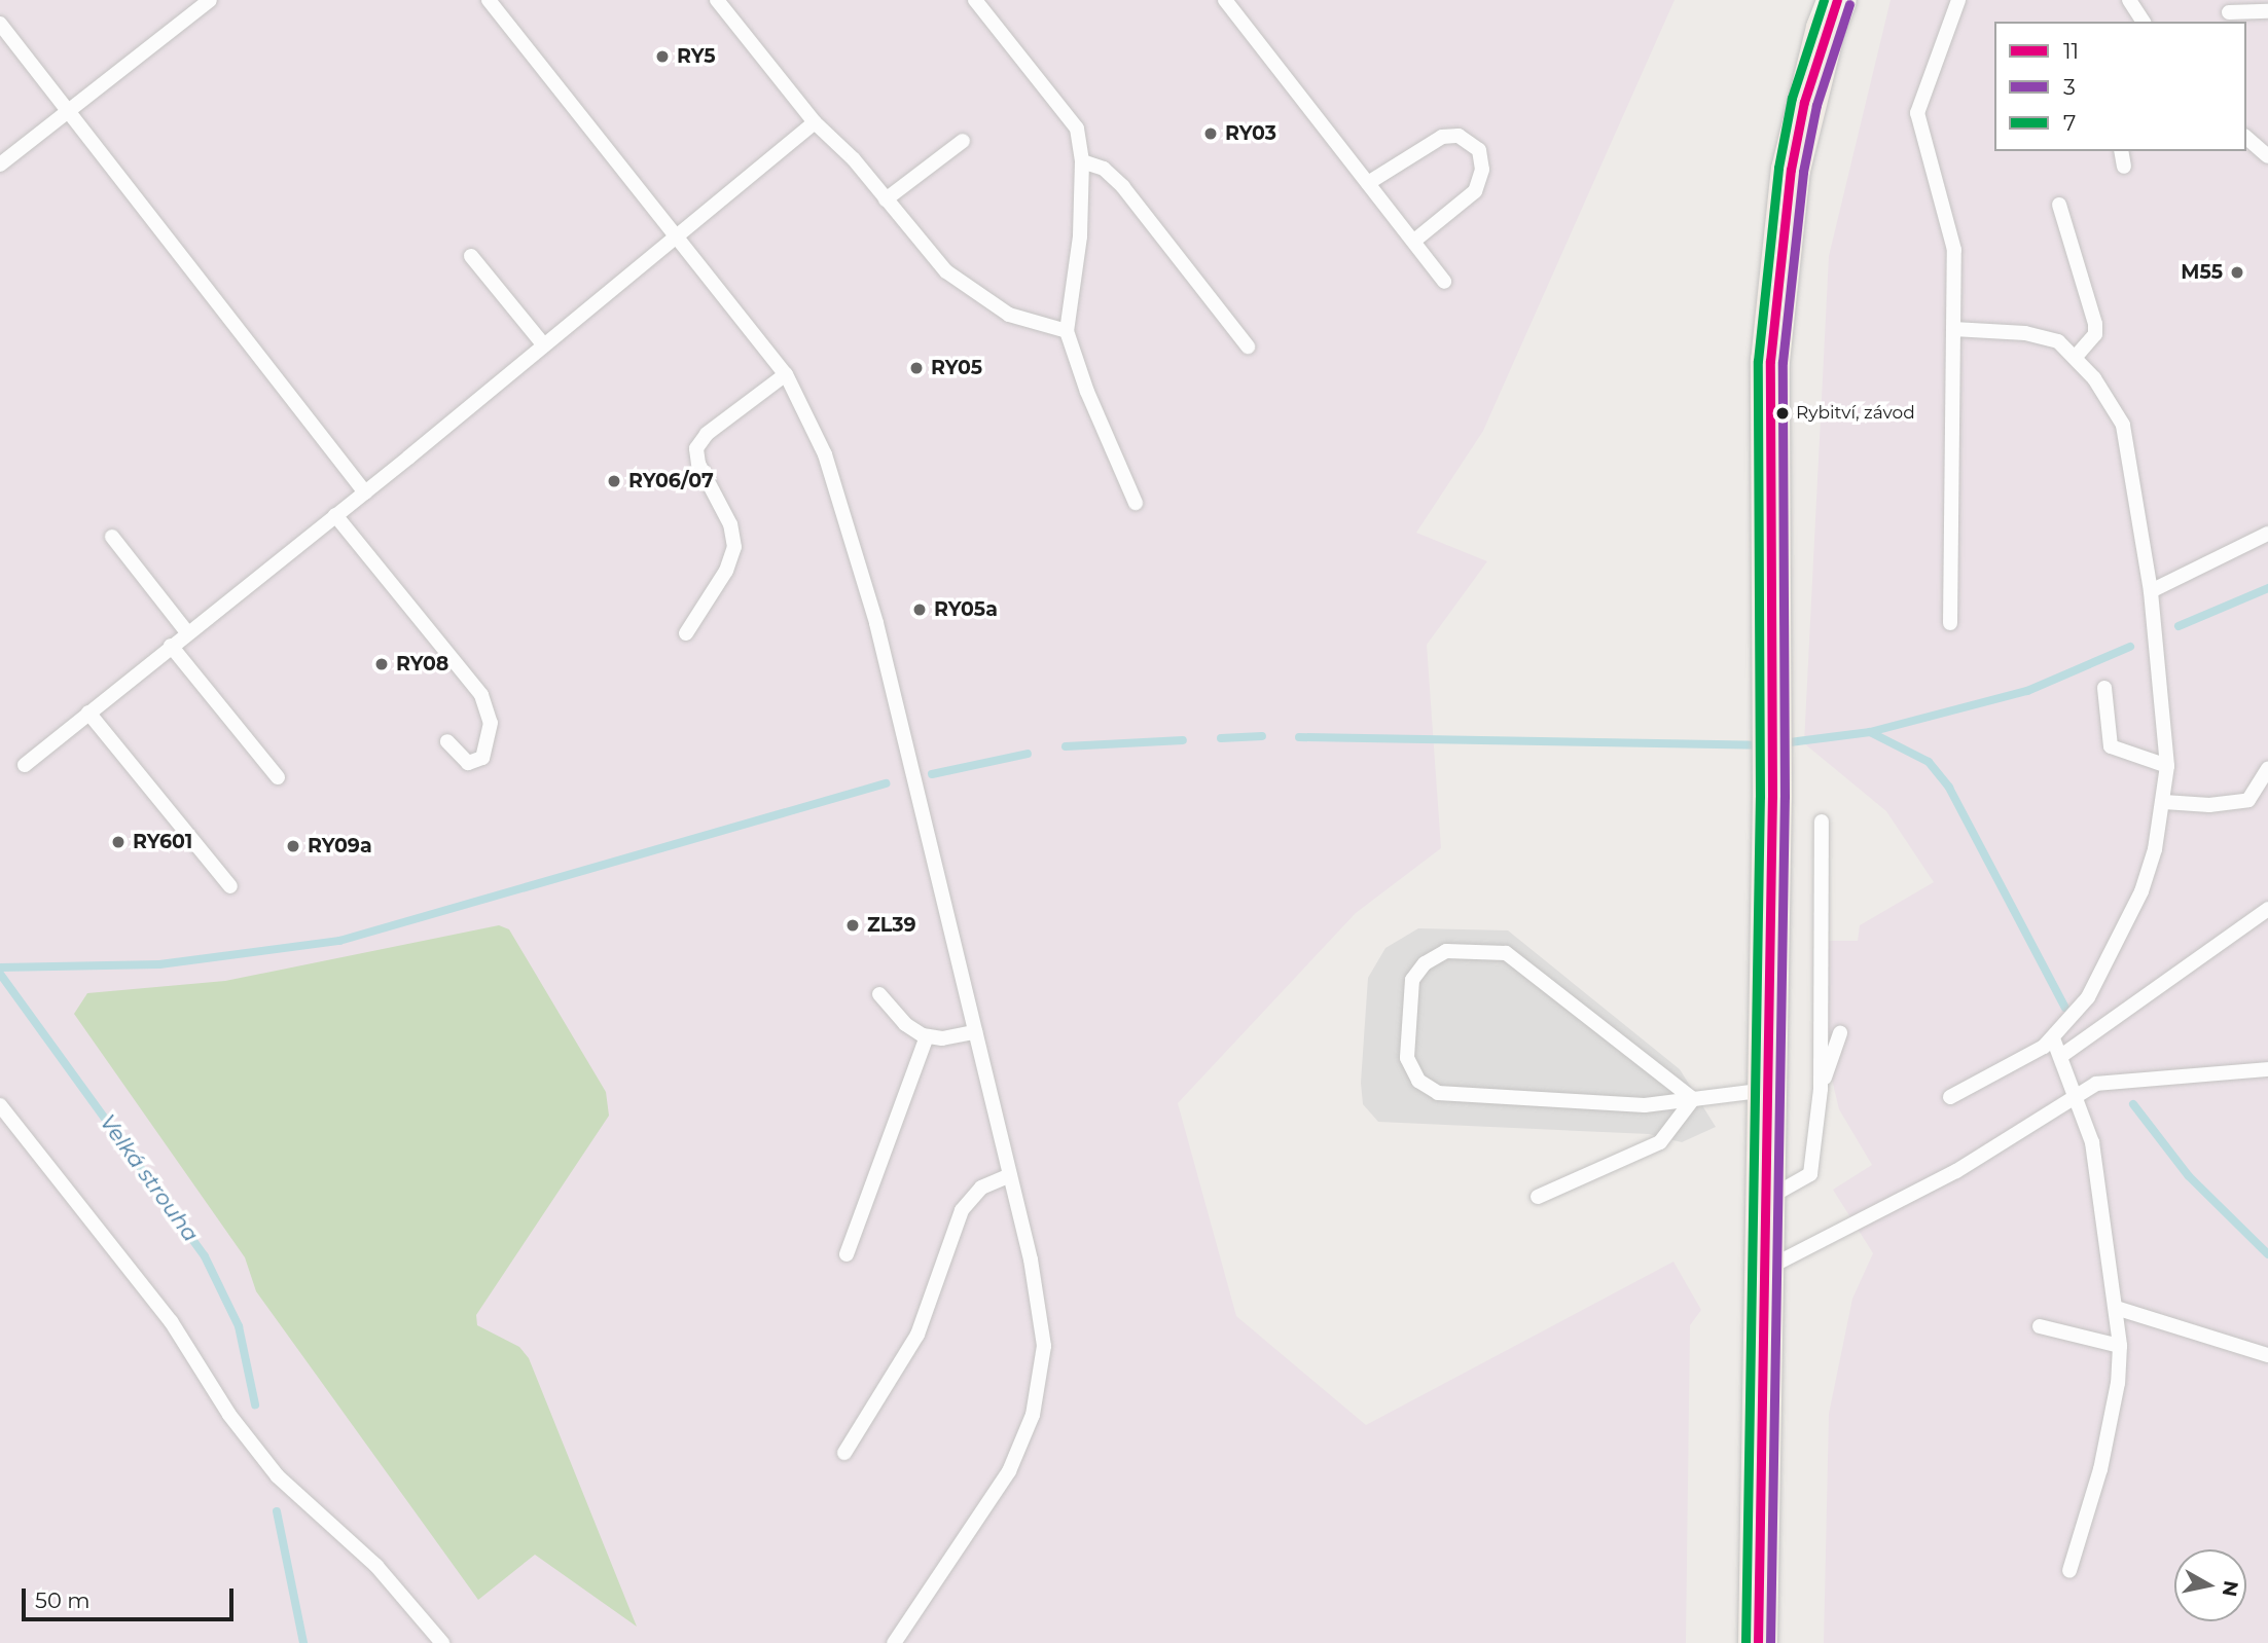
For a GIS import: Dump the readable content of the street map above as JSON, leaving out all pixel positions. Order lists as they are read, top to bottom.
{
  "water": ["Velká strouha"],
  "places": [
    "RY5",
    "RY03",
    "M55",
    "RY05",
    "Rybitví, závod",
    "RY06/07",
    "RY05a",
    "RY08",
    "RY601",
    "RY09a",
    "ZL39"
  ],
  "lines": ["transit line 11", "transit line 7", "transit line 3"],
  "legend": ["11", "3", "7"],
  "scale_bar": "50 m",
  "north": "right"
}
